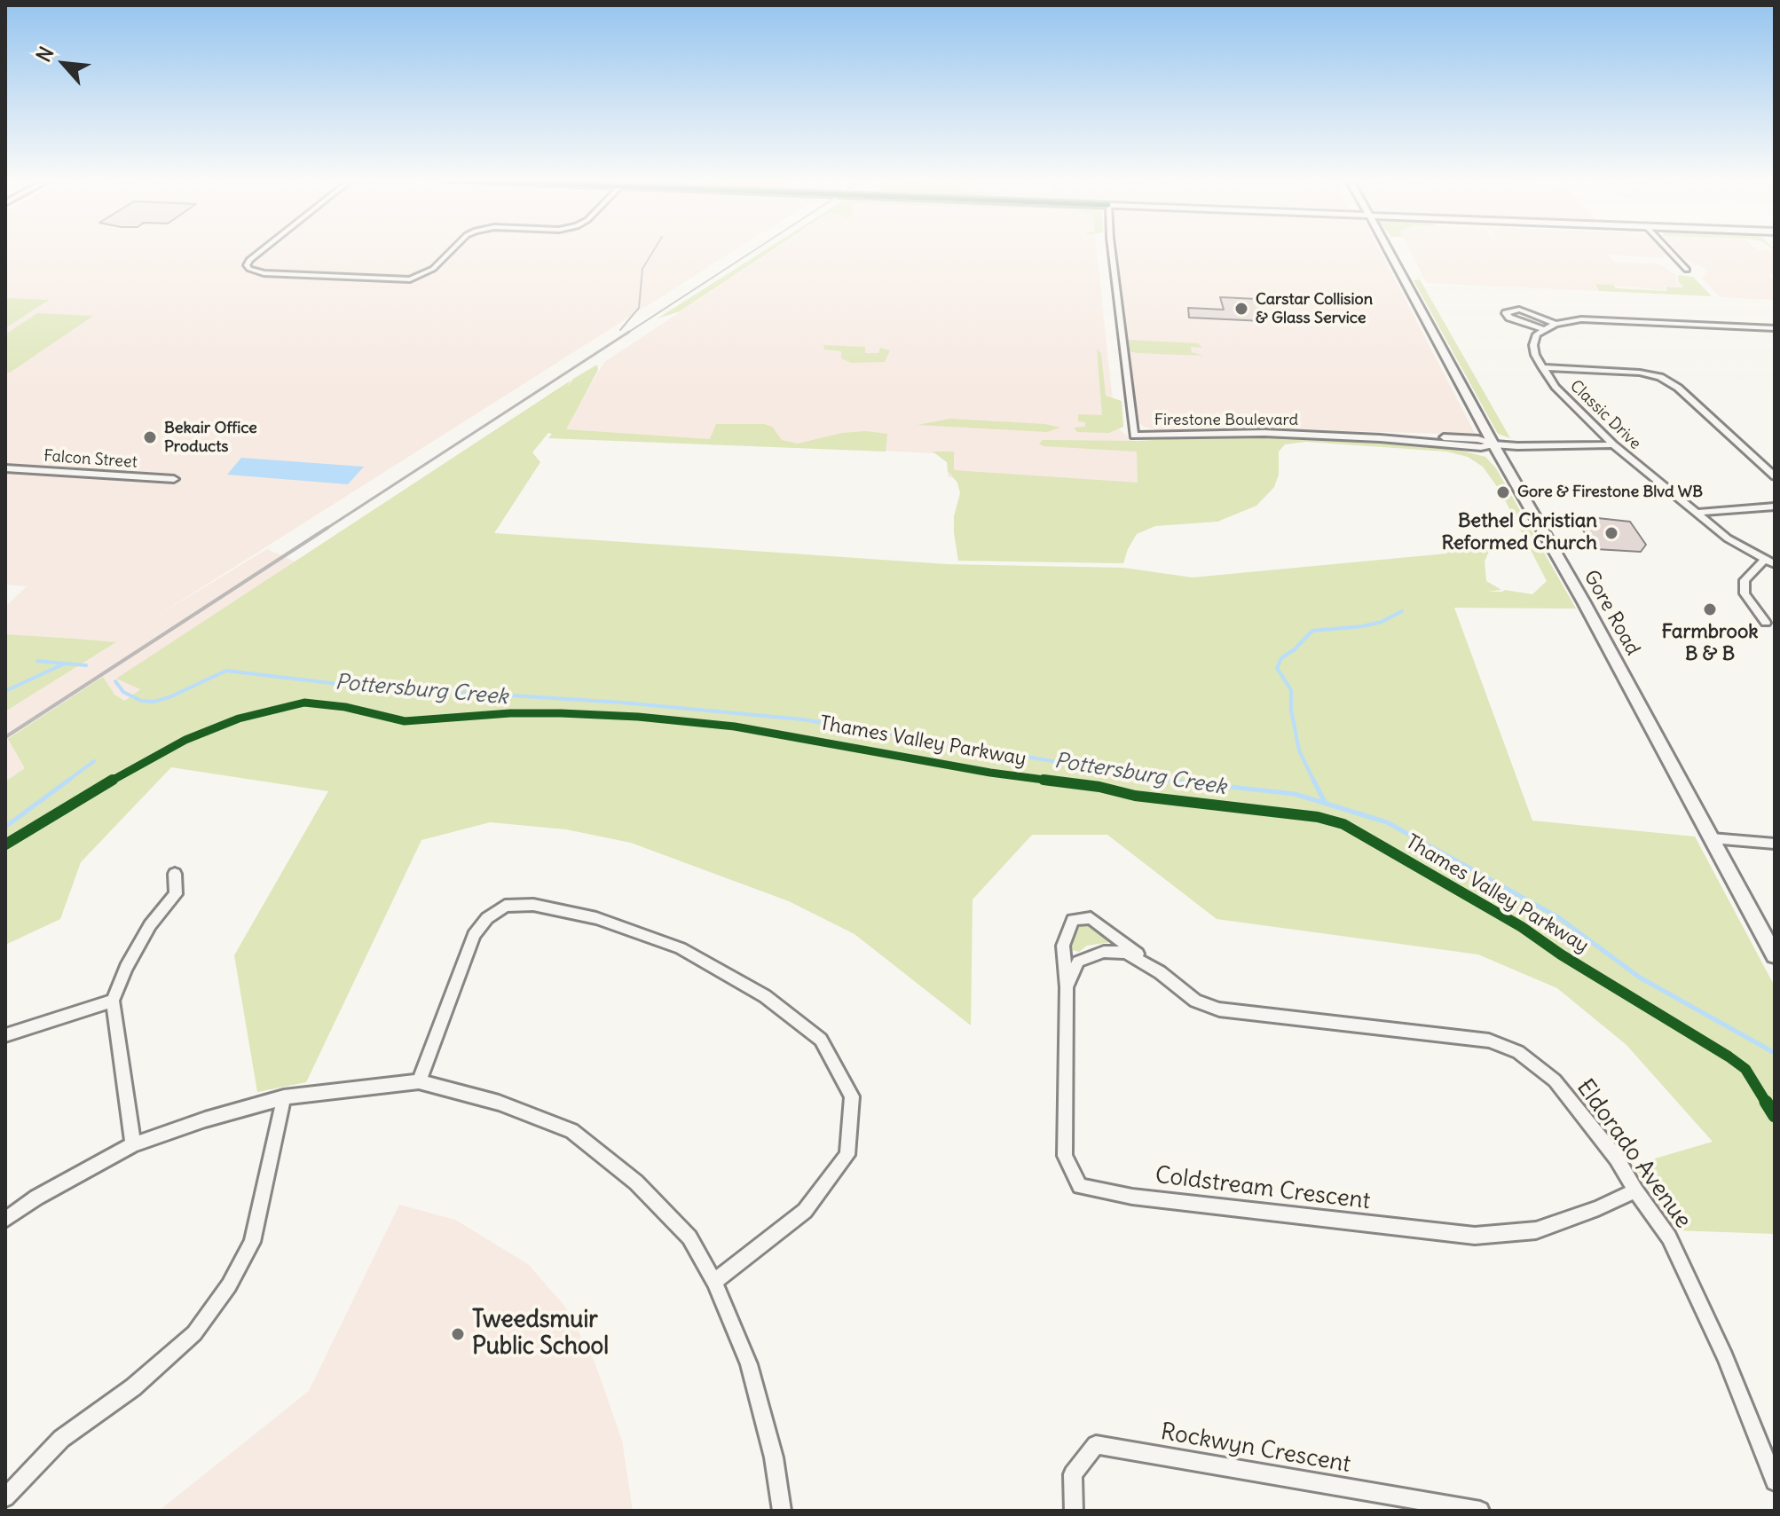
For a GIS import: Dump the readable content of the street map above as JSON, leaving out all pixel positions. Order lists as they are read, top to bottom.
{
  "streets": {
    "main road": ["Gore Road"],
    "street": [
      "Classic Drive",
      "Firestone Boulevard",
      "Falcon Street",
      "Eldorado Avenue",
      "Coldstream Crescent",
      "Rockwyn Crescent"
    ],
    "cycle path": ["Thames Valley Parkway"]
  },
  "crossings": [
    ["Classic Drive", "Firestone Boulevard"],
    ["Firestone Boulevard", "Gore Road"],
    ["Eldorado Avenue", "Coldstream Crescent"]
  ],
  "water": ["Pottersburg Creek"],
  "places": [
    "Carstar Collision & Glass Service",
    "Bekair Office Products",
    "Gore & Firestone Blvd WB",
    "Bethel Christian Reformed Church",
    "Farmbrook B & B",
    "Tweedsmuir Public School"
  ],
  "north": "top left"
}
